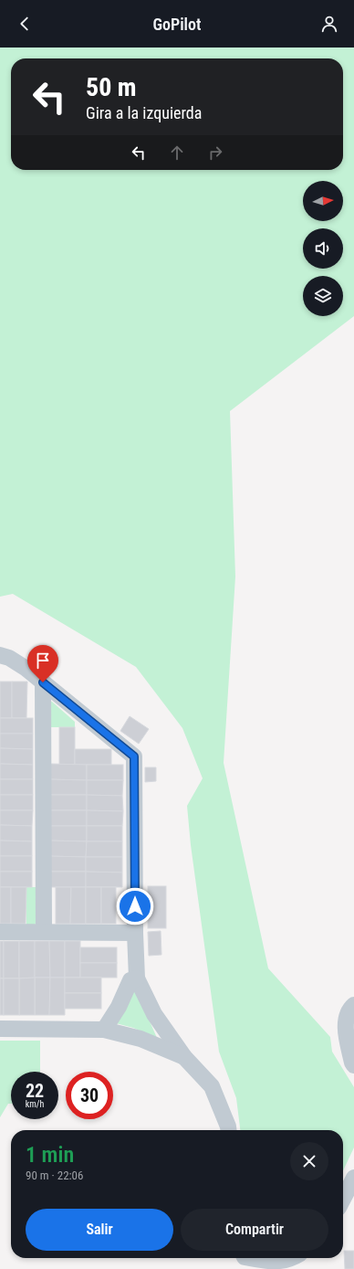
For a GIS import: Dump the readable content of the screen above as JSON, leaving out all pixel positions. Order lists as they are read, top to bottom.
{
  "north": "right",
  "page": {
    "header": "GoPilot",
    "turn": ["50 m", "Gira a la izquierda"],
    "speed": "22 km/h",
    "limit": "30",
    "heading": ["1 min", "90 m · 22:06"],
    "buttons": ["Salir", "Compartir"]
  }
}
